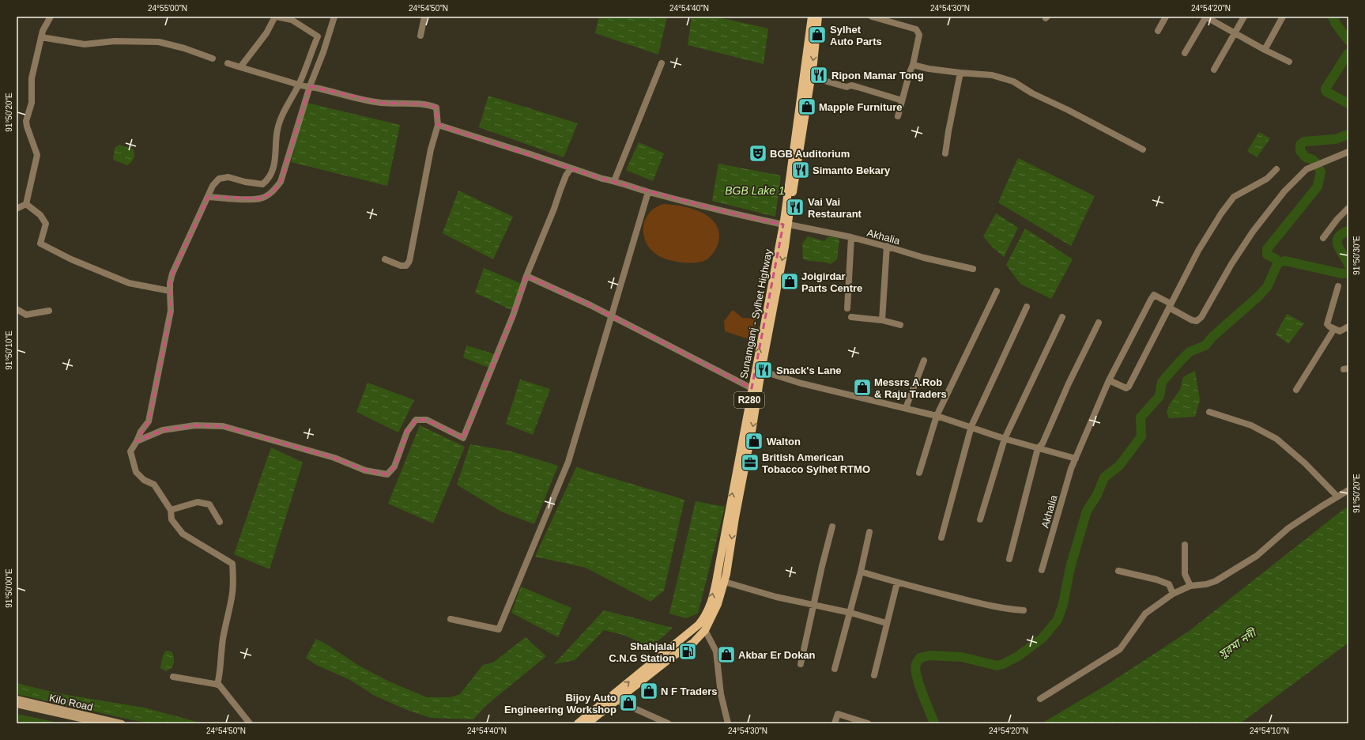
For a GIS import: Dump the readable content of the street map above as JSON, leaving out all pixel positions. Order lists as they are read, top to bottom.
{
  "streets": {
    "main road": ["Sunamganj - Sylhet Highway", "R280"],
    "street": ["Akhalia", "Kilo Road"]
  },
  "crossings": [
    ["Akhalia", "Sunamganj - Sylhet Highway"]
  ],
  "water": ["BGB Lake 1", "সুরমা নদী"],
  "places": {
    "shop": [
      "Sylhet Auto Parts",
      "Mapple Furniture",
      "Joigirdar Parts Centre",
      "Messrs A.Rob & Raju Traders",
      "Walton",
      "Akbar Er Dokan",
      "N F Traders",
      "Bijoy Auto Engineering Workshop"
    ],
    "restaurant": [
      "Ripon Mamar Tong",
      "Simanto Bekary",
      "Vai Vai Restaurant",
      "Snack's Lane"
    ],
    "theatre": ["BGB Auditorium"],
    "office": ["British American Tobacco Sylhet RTMO"],
    "fuel station": ["Shahjalal C.N.G Station"]
  },
  "coordinates": [
    "24°55'00\"N",
    "24°54'50\"N",
    "24°54'40\"N",
    "24°54'30\"N",
    "24°54'20\"N",
    "91°50'20\"E",
    "91°50'30\"E",
    "91°50'10\"E",
    "91°50'00\"E",
    "24°54'10\"N"
  ]
}
